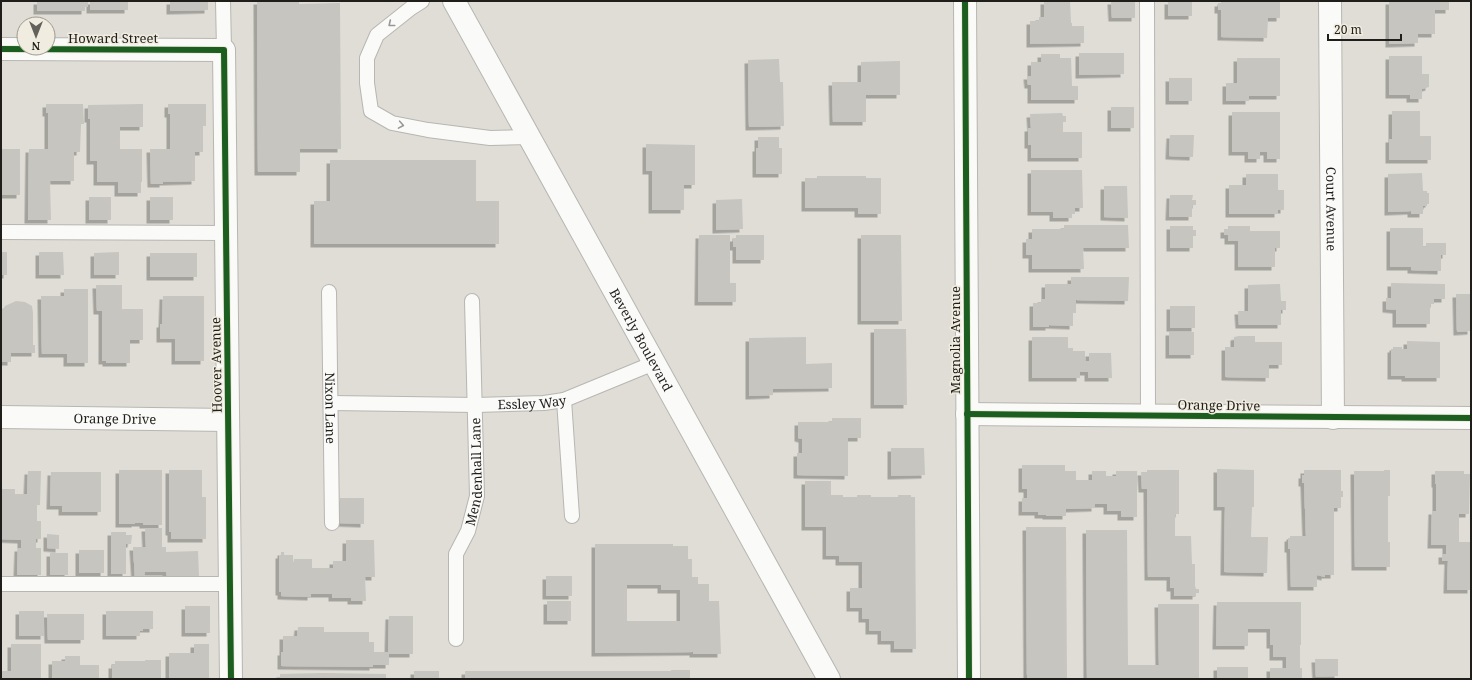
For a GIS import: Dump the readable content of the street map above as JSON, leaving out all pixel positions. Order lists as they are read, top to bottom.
{
  "streets": {
    "street": [
      "Howard Street",
      "Court Avenue",
      "Beverly Boulevard",
      "Magnolia Avenue",
      "Hoover Avenue",
      "Orange Drive"
    ],
    "lane": ["Essley Way", "Nixon Lane", "Mendenhall Lane"]
  },
  "crossings": [
    ["Howard Street", "Hoover Avenue"],
    ["Court Avenue", "Orange Drive"],
    ["Beverly Boulevard", "Essley Way"],
    ["Magnolia Avenue", "Orange Drive"],
    ["Hoover Avenue", "Orange Drive"],
    ["Essley Way", "Nixon Lane"],
    ["Essley Way", "Mendenhall Lane"]
  ],
  "scale_bar": "20 m",
  "north": "bottom"
}
